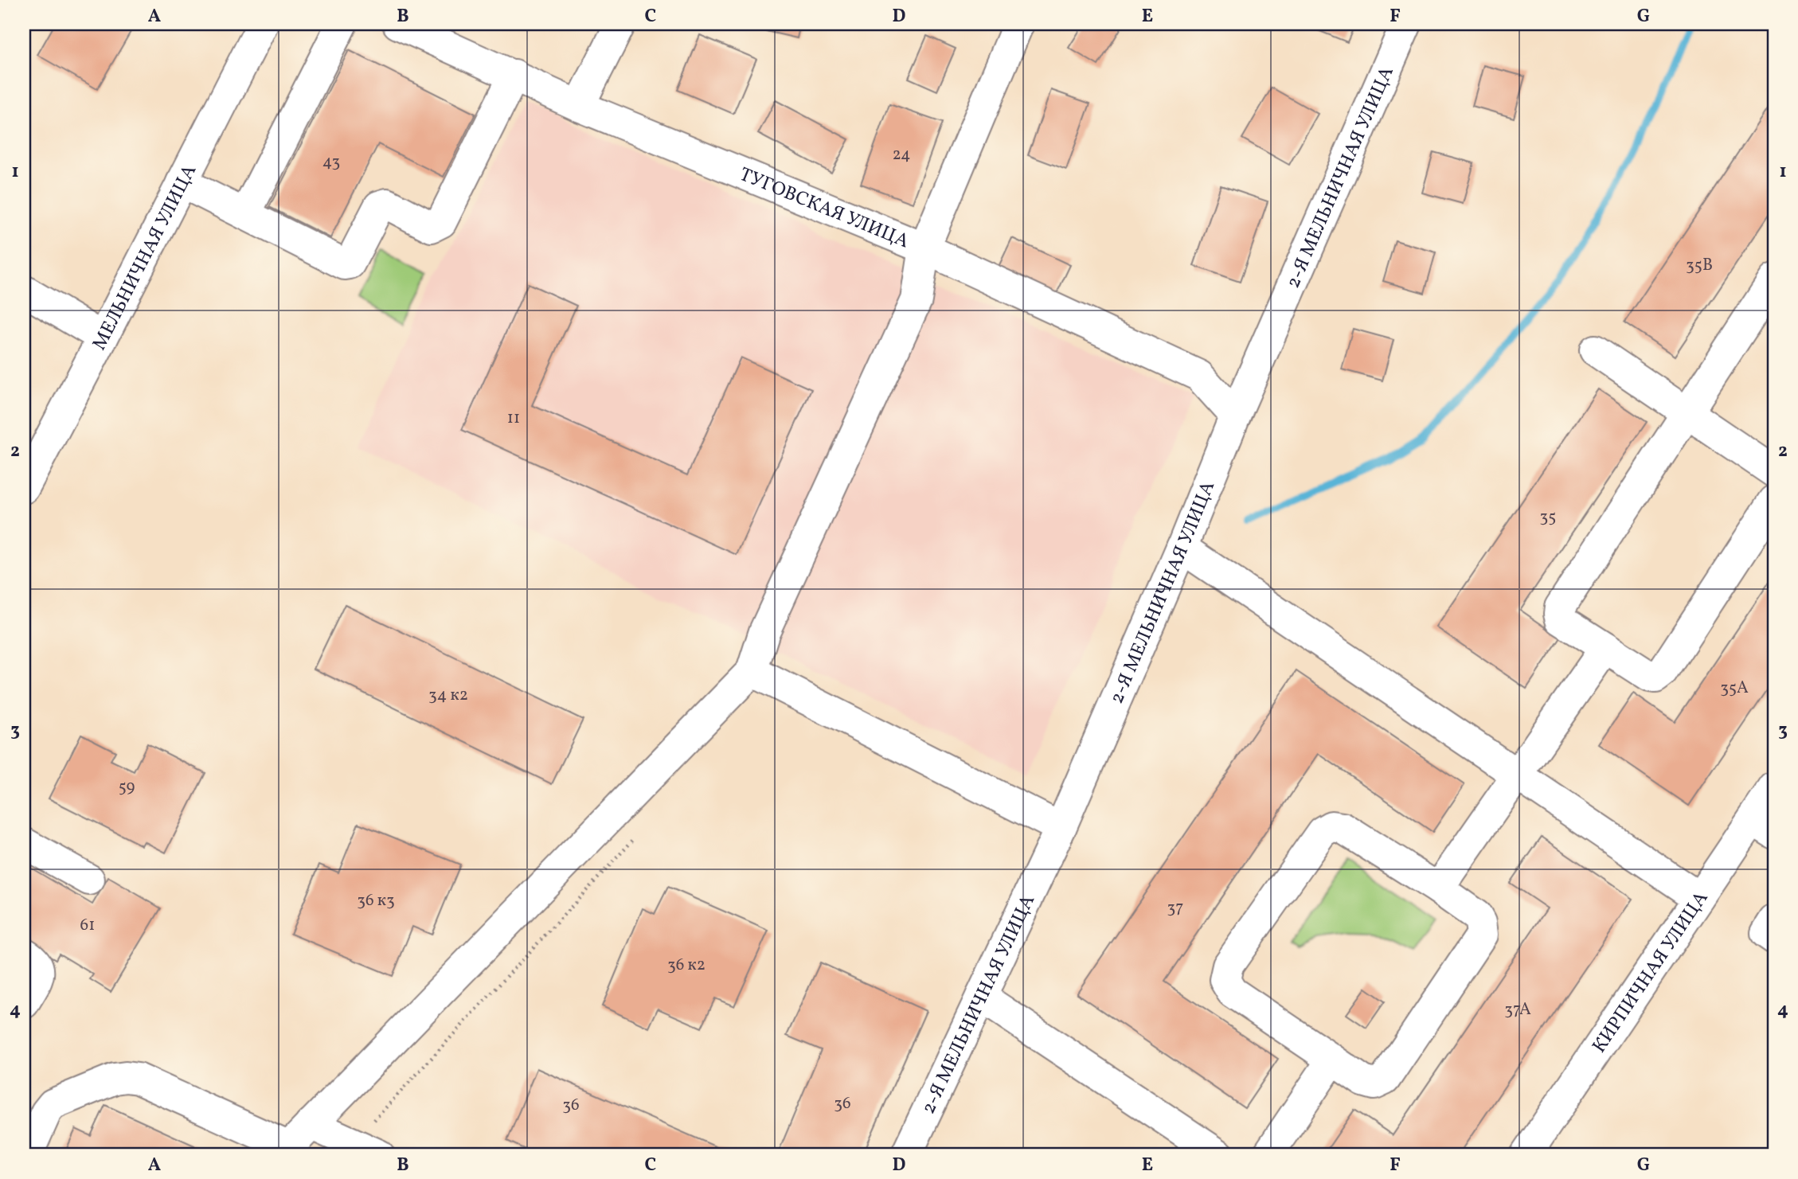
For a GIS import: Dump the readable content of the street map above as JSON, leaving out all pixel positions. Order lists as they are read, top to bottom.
{
  "streets": {
    "street": [
      "2-Я МЕЛЬНИЧНАЯ УЛИЦА",
      "ТУГОВСКАЯ УЛИЦА",
      "МЕЛЬНИЧНАЯ УЛИЦА",
      "КИРПИЧНАЯ УЛИЦА"
    ]
  },
  "crossings": [
    ["2-Я МЕЛЬНИЧНАЯ УЛИЦА", "ТУГОВСКАЯ УЛИЦА"]
  ],
  "house_numbers": [
    "24",
    "43",
    "35В",
    "11",
    "35",
    "35А",
    "34 к2",
    "59",
    "36 к3",
    "37",
    "61",
    "36 к2",
    "37А",
    "36",
    "36"
  ],
  "grid": {
    "columns": [
      "A",
      "B",
      "C",
      "D",
      "E",
      "F",
      "G"
    ],
    "rows": [
      "1",
      "2",
      "3",
      "4"
    ]
  }
}
